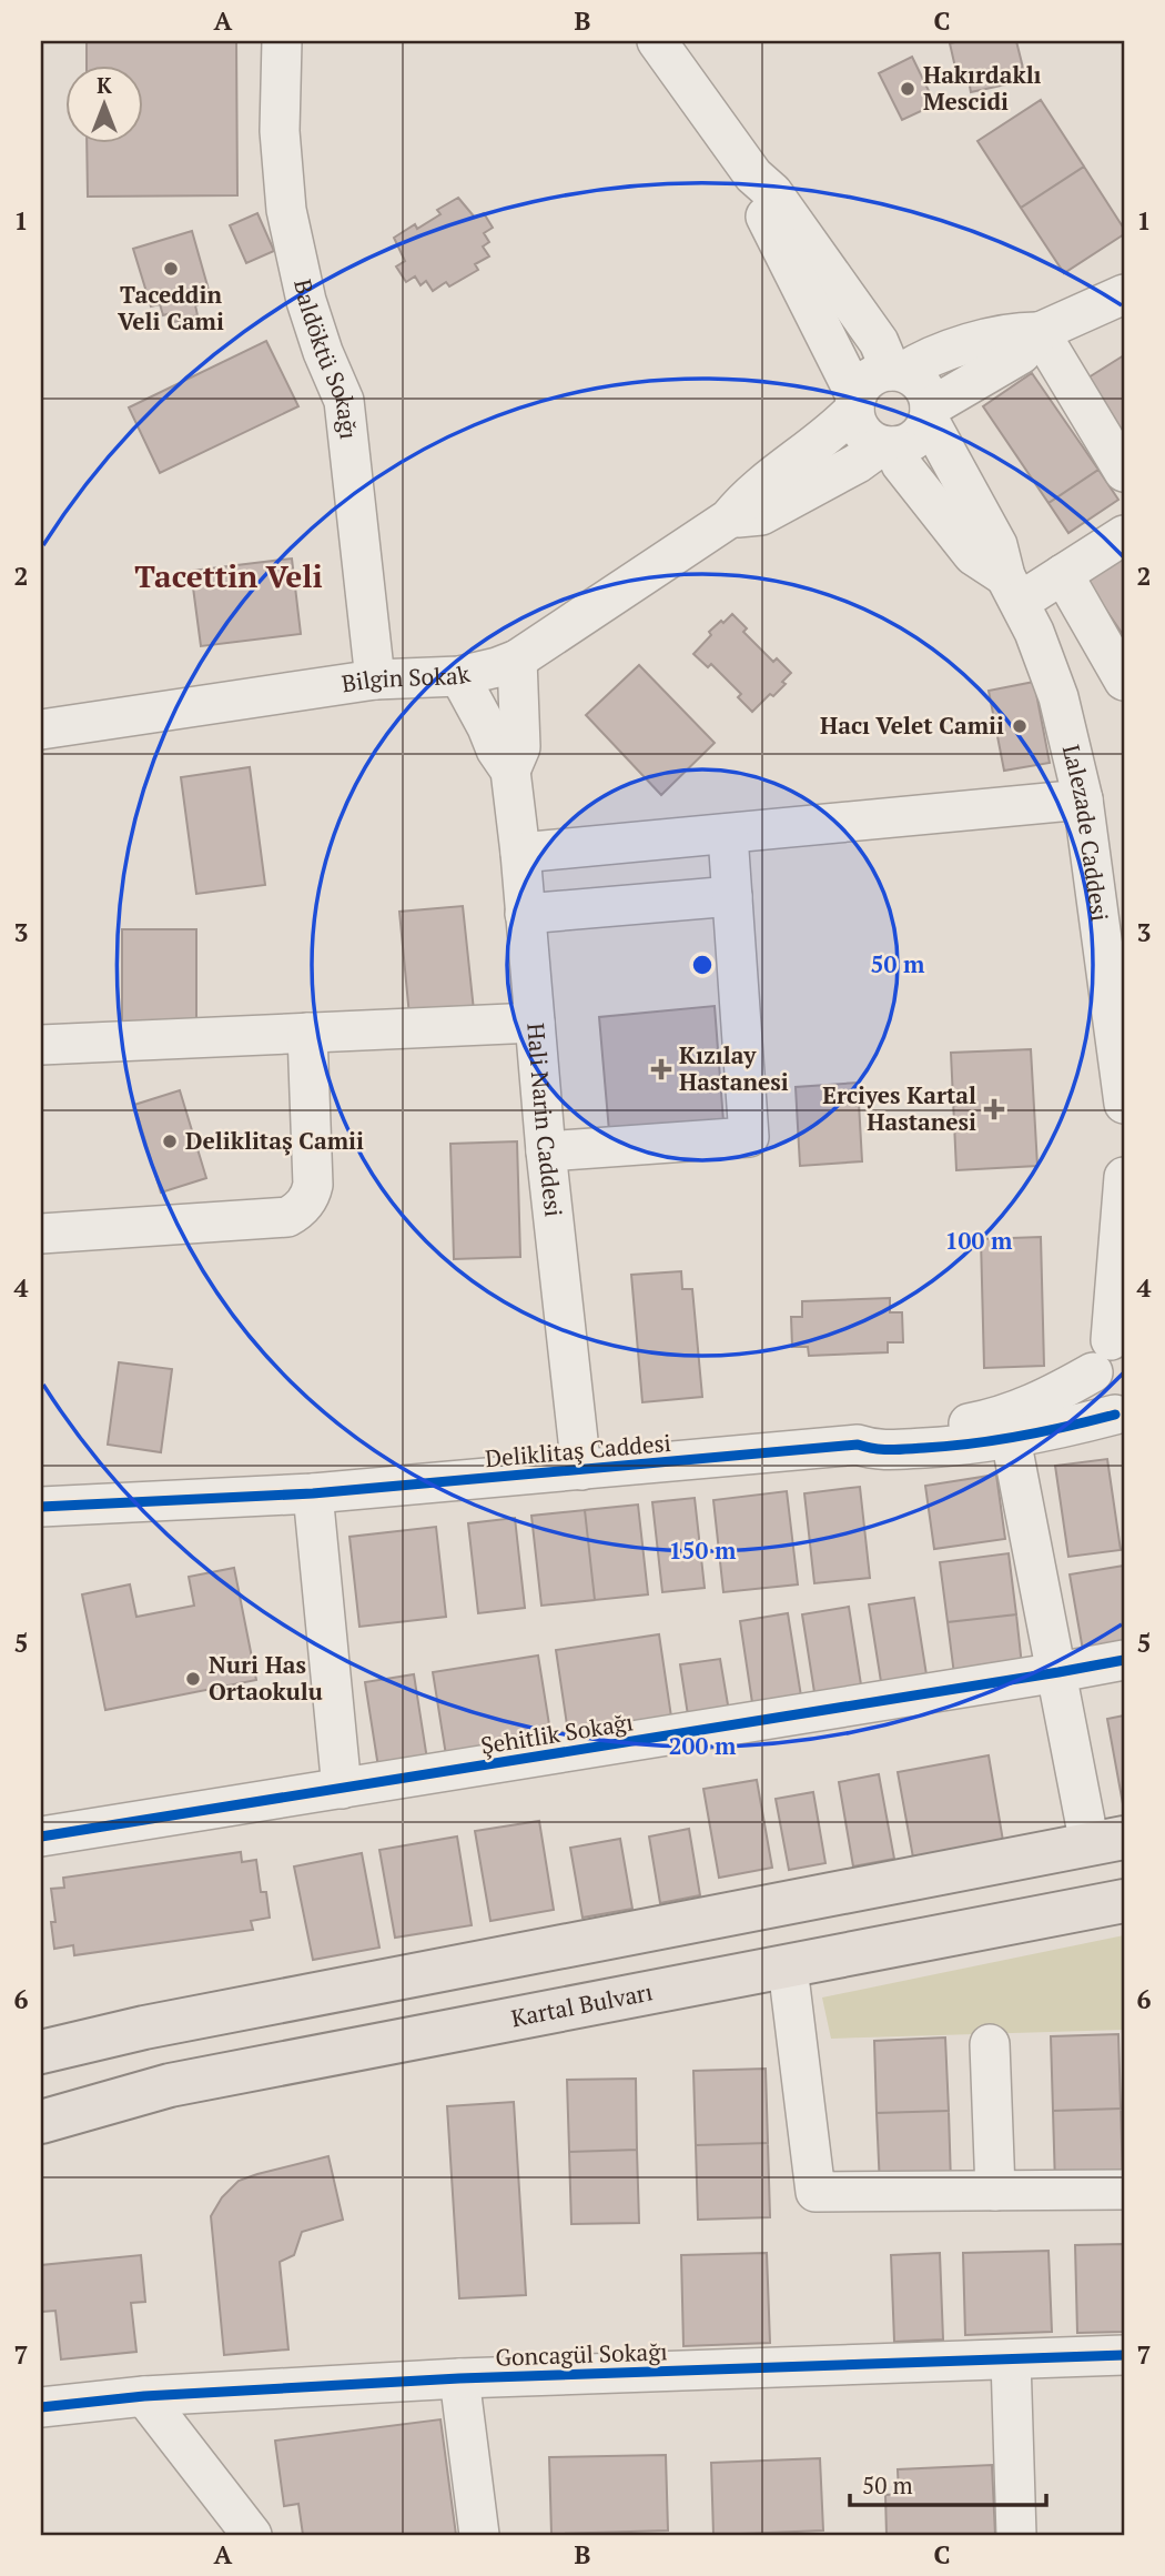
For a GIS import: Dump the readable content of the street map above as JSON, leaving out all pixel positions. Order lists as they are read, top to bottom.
{
  "streets": {
    "main road": ["Kartal Bulvarı"],
    "street": [
      "Baldöktü Sokağı",
      "Bilgin Sokak",
      "Lalezade Caddesi",
      "Hali Narin Caddesi",
      "Deliklitaş Caddesi",
      "Şehitlik Sokağı",
      "Goncagül Sokağı"
    ]
  },
  "crossings": [
    ["Baldöktü Sokağı", "Bilgin Sokak"],
    ["Bilgin Sokak", "Lalezade Caddesi"],
    ["Bilgin Sokak", "Hali Narin Caddesi"],
    ["Hali Narin Caddesi", "Deliklitaş Caddesi"]
  ],
  "districts": ["Tacettin Veli"],
  "places": {
    "other": [
      "Hakırdaklı Mescidi",
      "Taceddin Veli Cami",
      "Hacı Velet Camii",
      "Deliklitaş Camii",
      "Nuri Has Ortaokulu"
    ],
    "health": ["Kızılay Hastanesi", "Erciyes Kartal Hastanesi"]
  },
  "scale_bar": "50 m",
  "north": "top",
  "grid": {
    "columns": ["A", "B", "C"],
    "rows": [
      "1",
      "2",
      "3",
      "4",
      "5",
      "6",
      "7"
    ]
  },
  "rings": [
    "50 m",
    "100 m",
    "150 m",
    "200 m"
  ]
}
